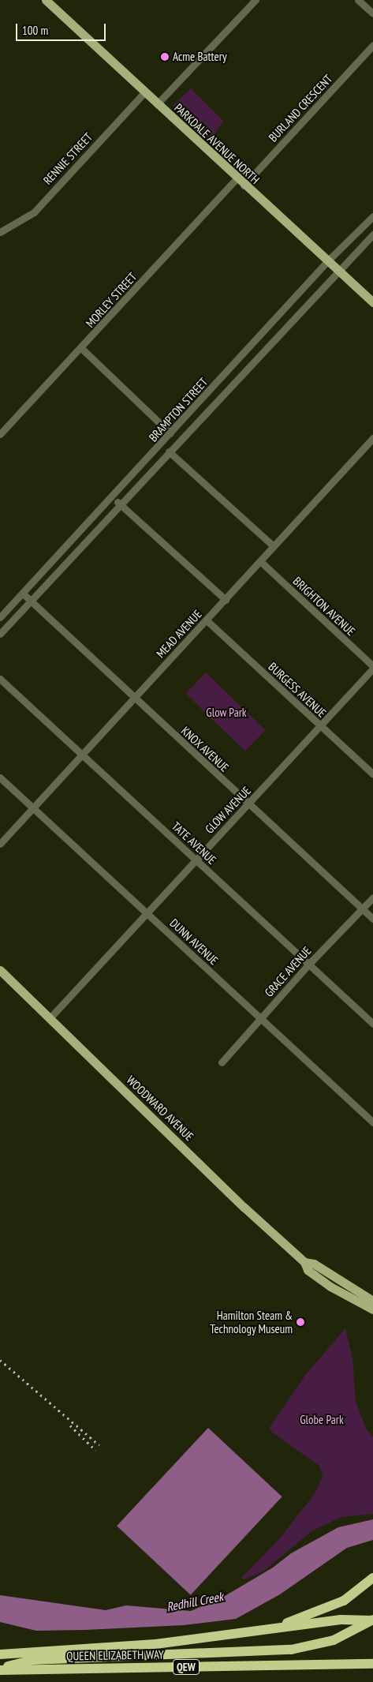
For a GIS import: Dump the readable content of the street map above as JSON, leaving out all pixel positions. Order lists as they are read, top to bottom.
{
  "streets": {
    "highway": ["QUEEN ELIZABETH WAY", "QEW"],
    "main road": ["PARKDALE AVENUE NORTH", "WOODWARD AVENUE"],
    "street": [
      "BURLAND CRESCENT",
      "RENNIE STREET",
      "MORLEY STREET",
      "BRAMPTON STREET",
      "BRIGHTON AVENUE",
      "MEAD AVENUE",
      "BURGESS AVENUE",
      "KNOX AVENUE",
      "GLOW AVENUE",
      "TATE AVENUE",
      "DUNN AVENUE",
      "GRACE AVENUE"
    ]
  },
  "crossings": [
    ["BURLAND CRESCENT", "PARKDALE AVENUE NORTH"],
    ["PARKDALE AVENUE NORTH", "RENNIE STREET"],
    ["PARKDALE AVENUE NORTH", "MORLEY STREET"],
    ["PARKDALE AVENUE NORTH", "BRAMPTON STREET"],
    ["BRAMPTON STREET", "KNOX AVENUE"],
    ["BRIGHTON AVENUE", "MEAD AVENUE"],
    ["BRIGHTON AVENUE", "GLOW AVENUE"],
    ["MEAD AVENUE", "BURGESS AVENUE"],
    ["MEAD AVENUE", "KNOX AVENUE"],
    ["MEAD AVENUE", "TATE AVENUE"],
    ["MEAD AVENUE", "DUNN AVENUE"],
    ["BURGESS AVENUE", "GLOW AVENUE"],
    ["KNOX AVENUE", "GLOW AVENUE"],
    ["KNOX AVENUE", "GRACE AVENUE"],
    ["GLOW AVENUE", "TATE AVENUE"],
    ["GLOW AVENUE", "DUNN AVENUE"],
    ["GLOW AVENUE", "WOODWARD AVENUE"],
    ["TATE AVENUE", "GRACE AVENUE"],
    ["DUNN AVENUE", "GRACE AVENUE"]
  ],
  "water": ["Redhill Creek"],
  "parks": ["Glow Park", "Globe Park"],
  "places": ["Acme Battery", "Hamilton Steam & Technology Museum"],
  "scale_bar": "100 m"
}
